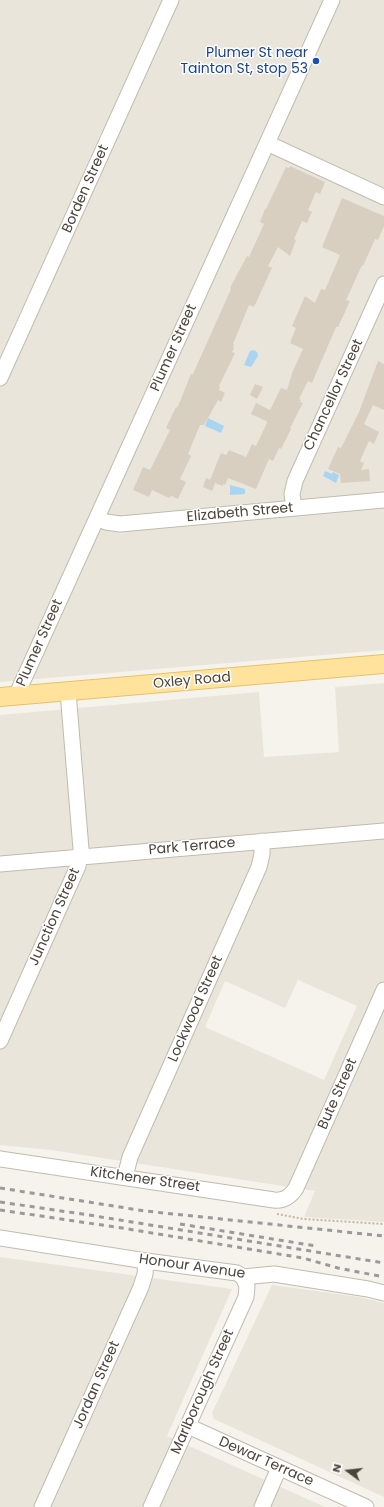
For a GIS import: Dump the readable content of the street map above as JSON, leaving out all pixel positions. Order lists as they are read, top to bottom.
{
  "streets": {
    "main road": ["Oxley Road"],
    "street": [
      "Borden Street",
      "Plumer Street",
      "Chancellor Street",
      "Elizabeth Street",
      "Park Terrace",
      "Junction Street",
      "Lockwood Street",
      "Bute Street",
      "Kitchener Street",
      "Honour Avenue",
      "Jordan Street",
      "Marlborough Street",
      "Dewar Terrace"
    ]
  },
  "crossings": [
    ["Plumer Street", "Elizabeth Street"],
    ["Plumer Street", "Oxley Road"],
    ["Chancellor Street", "Elizabeth Street"],
    ["Oxley Road", "Junction Street"],
    ["Park Terrace", "Junction Street"],
    ["Park Terrace", "Lockwood Street"],
    ["Lockwood Street", "Kitchener Street"],
    ["Bute Street", "Kitchener Street"],
    ["Honour Avenue", "Jordan Street"],
    ["Honour Avenue", "Marlborough Street"],
    ["Marlborough Street", "Dewar Terrace"]
  ],
  "places": ["Plumer St near Tainton St, stop 53"],
  "north": "left"
}
